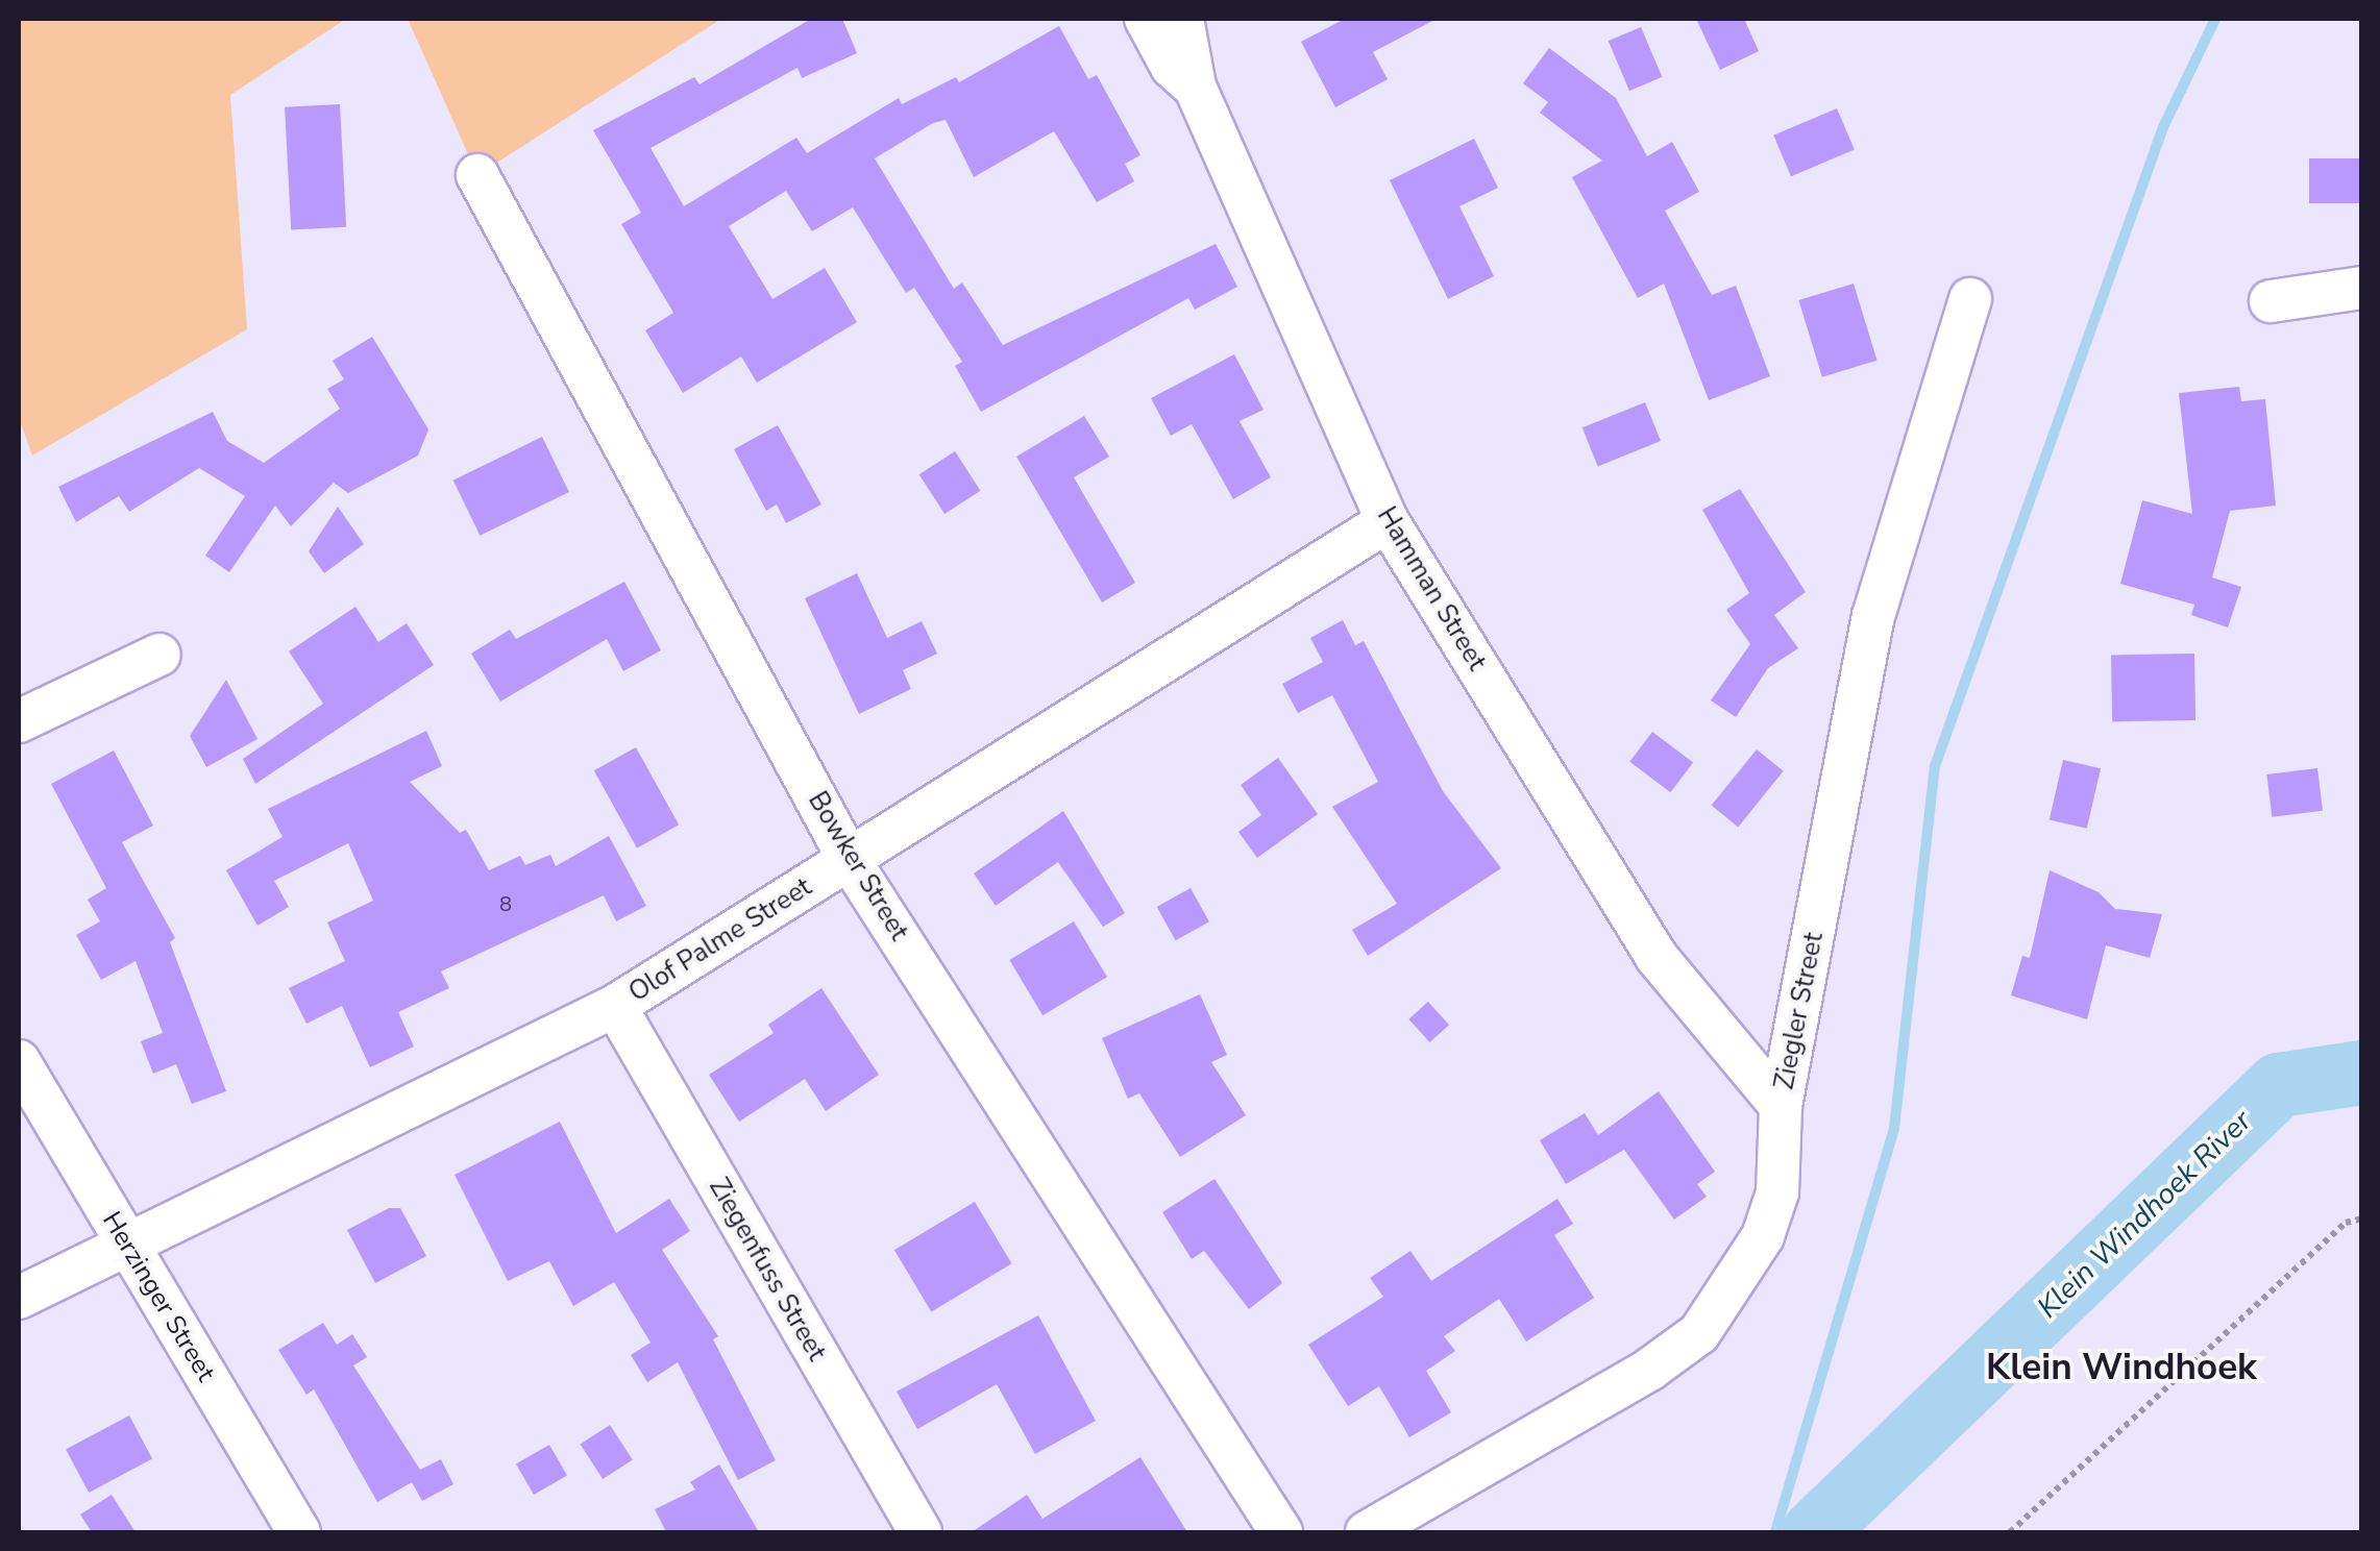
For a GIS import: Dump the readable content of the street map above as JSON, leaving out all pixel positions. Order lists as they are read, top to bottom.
{
  "streets": {
    "street": [
      "Hamman Street",
      "Bowker Street",
      "Olof Palme Street",
      "Ziegler Street",
      "Ziegenfuss Street",
      "Herzinger Street"
    ]
  },
  "crossings": [
    ["Hamman Street", "Olof Palme Street"],
    ["Hamman Street", "Ziegler Street"],
    ["Bowker Street", "Olof Palme Street"],
    ["Olof Palme Street", "Ziegenfuss Street"],
    ["Olof Palme Street", "Herzinger Street"]
  ],
  "districts": ["Klein Windhoek"],
  "water": ["Klein Windhoek River"],
  "house_numbers": ["8"]
}
